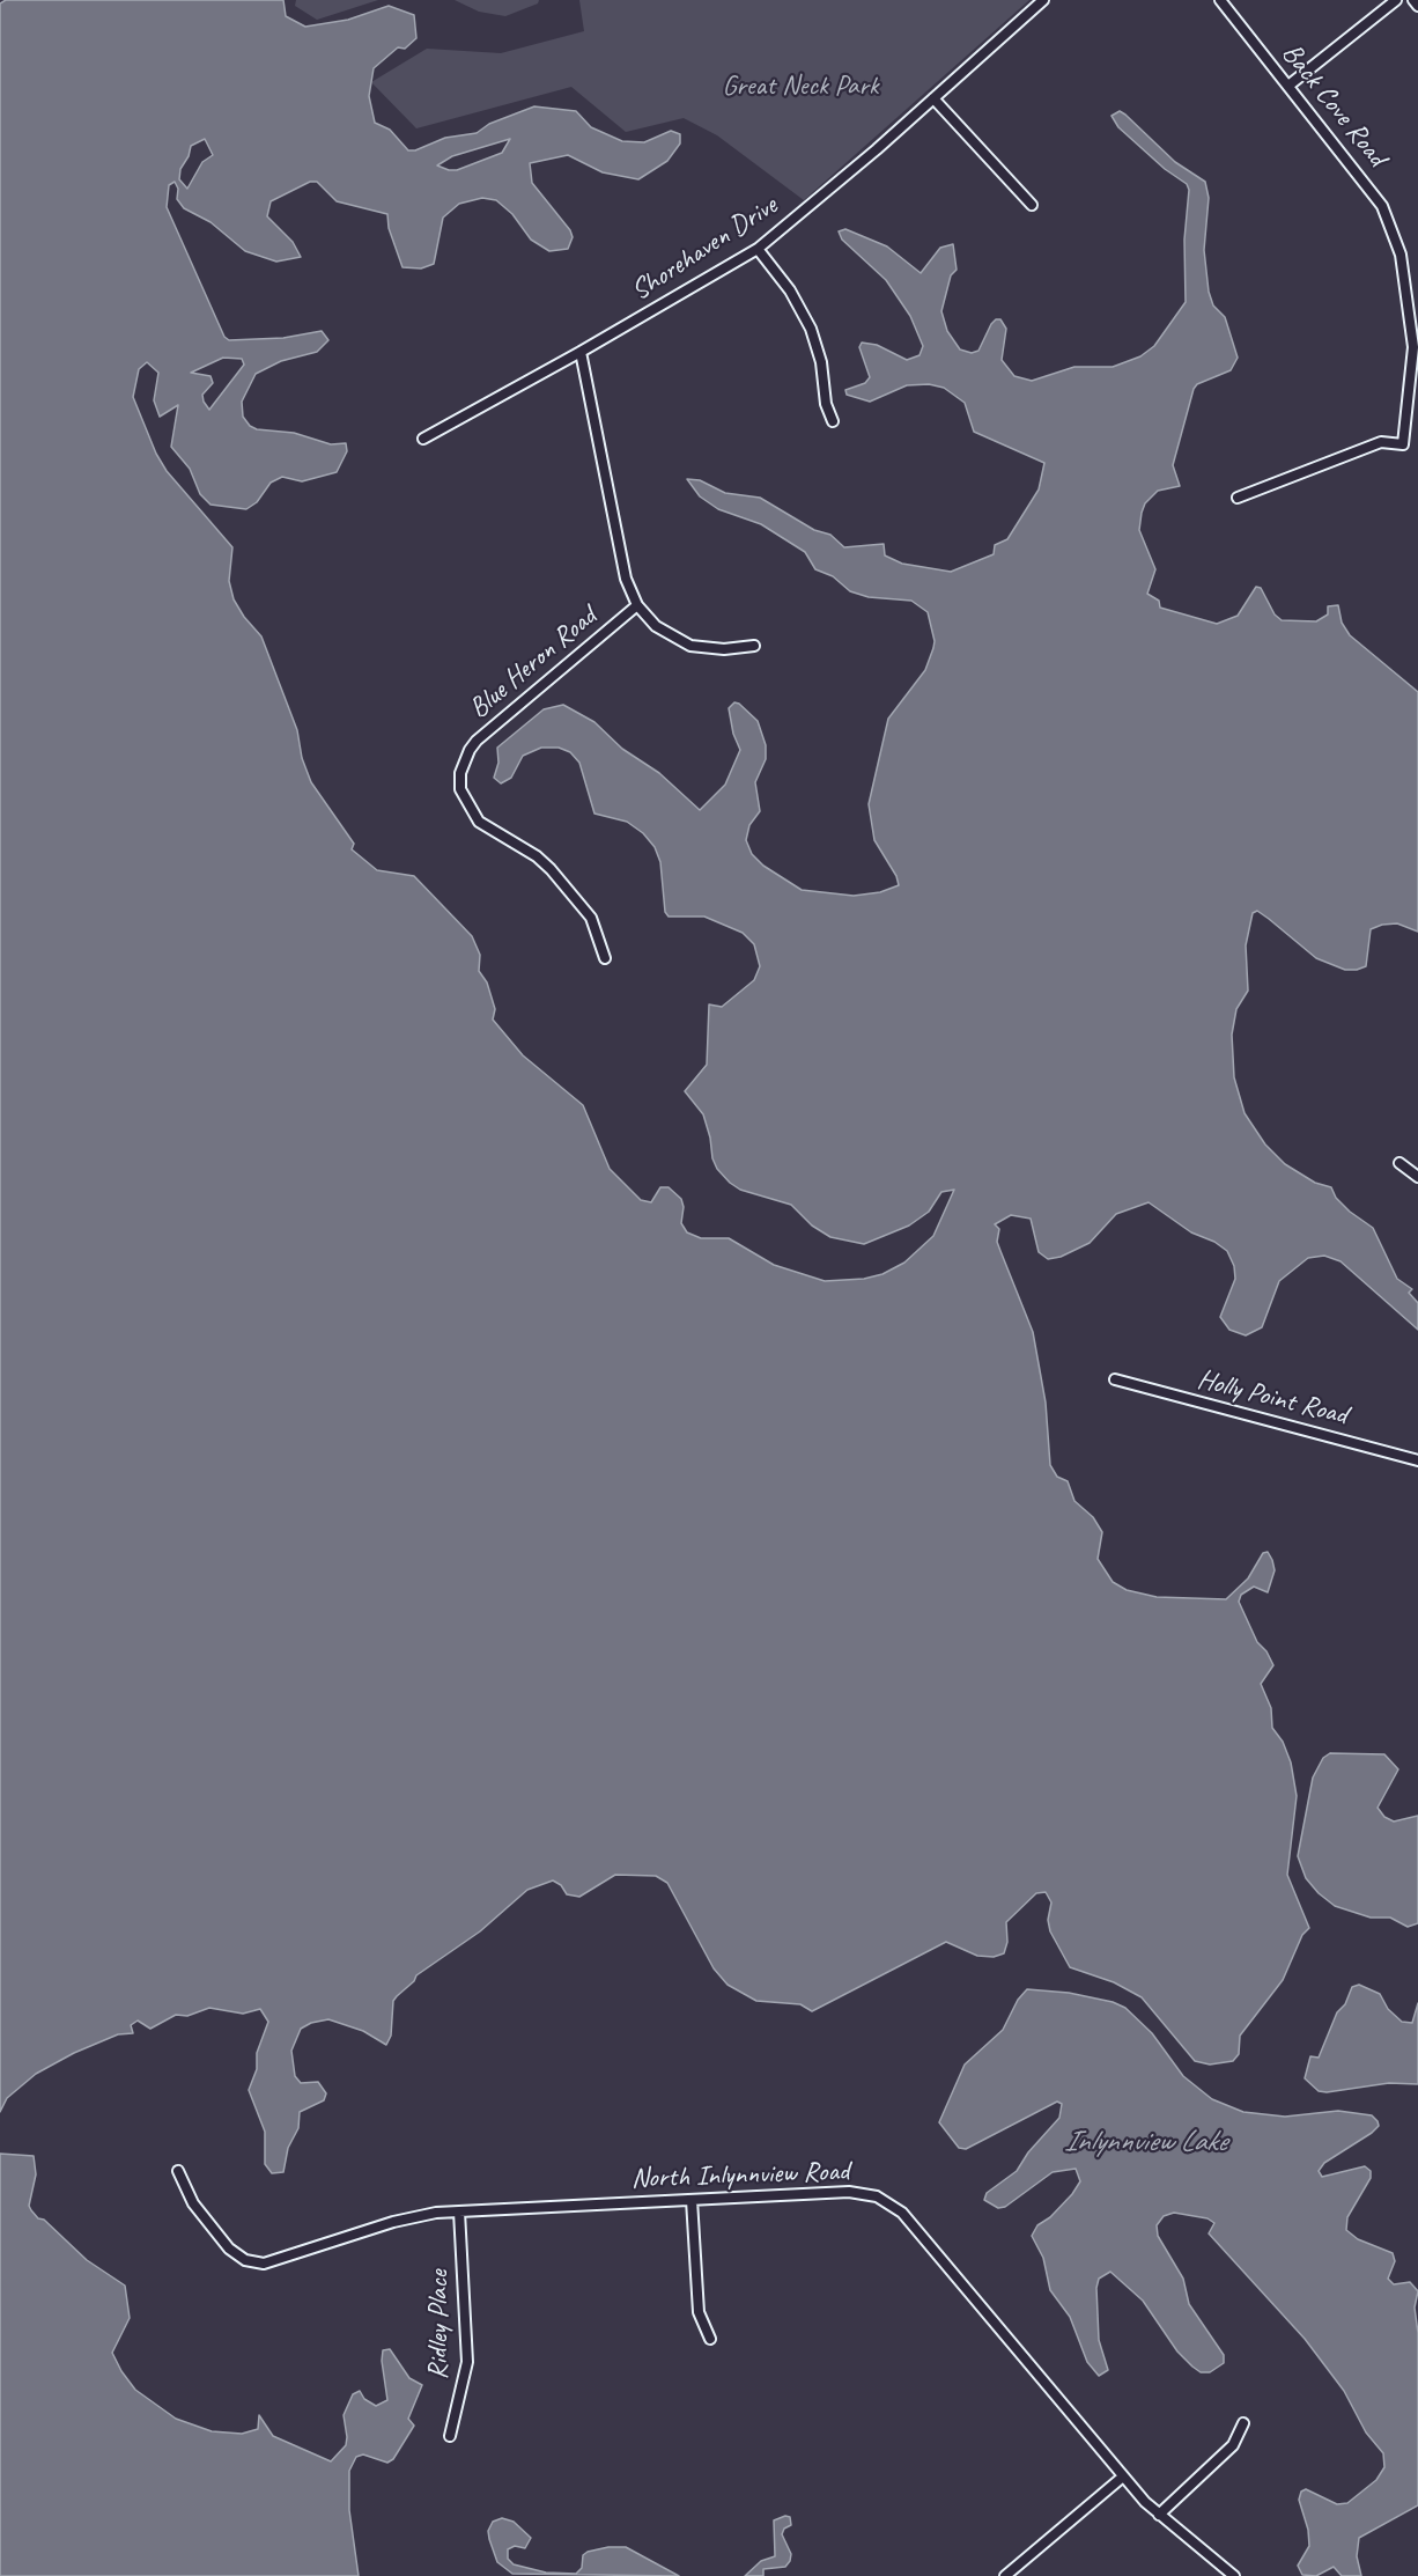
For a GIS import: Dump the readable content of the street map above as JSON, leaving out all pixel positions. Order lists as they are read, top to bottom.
{
  "streets": {
    "street": [
      "Back Cove Road",
      "Shorehaven Drive",
      "Blue Heron Road",
      "Holly Point Road",
      "North Inlynnview Road",
      "Ridley Place"
    ]
  },
  "crossings": [
    ["Shorehaven Drive", "Blue Heron Road"],
    ["North Inlynnview Road", "Ridley Place"]
  ],
  "water": ["Inlynnview Lake"],
  "parks": ["Great Neck Park"]
}
